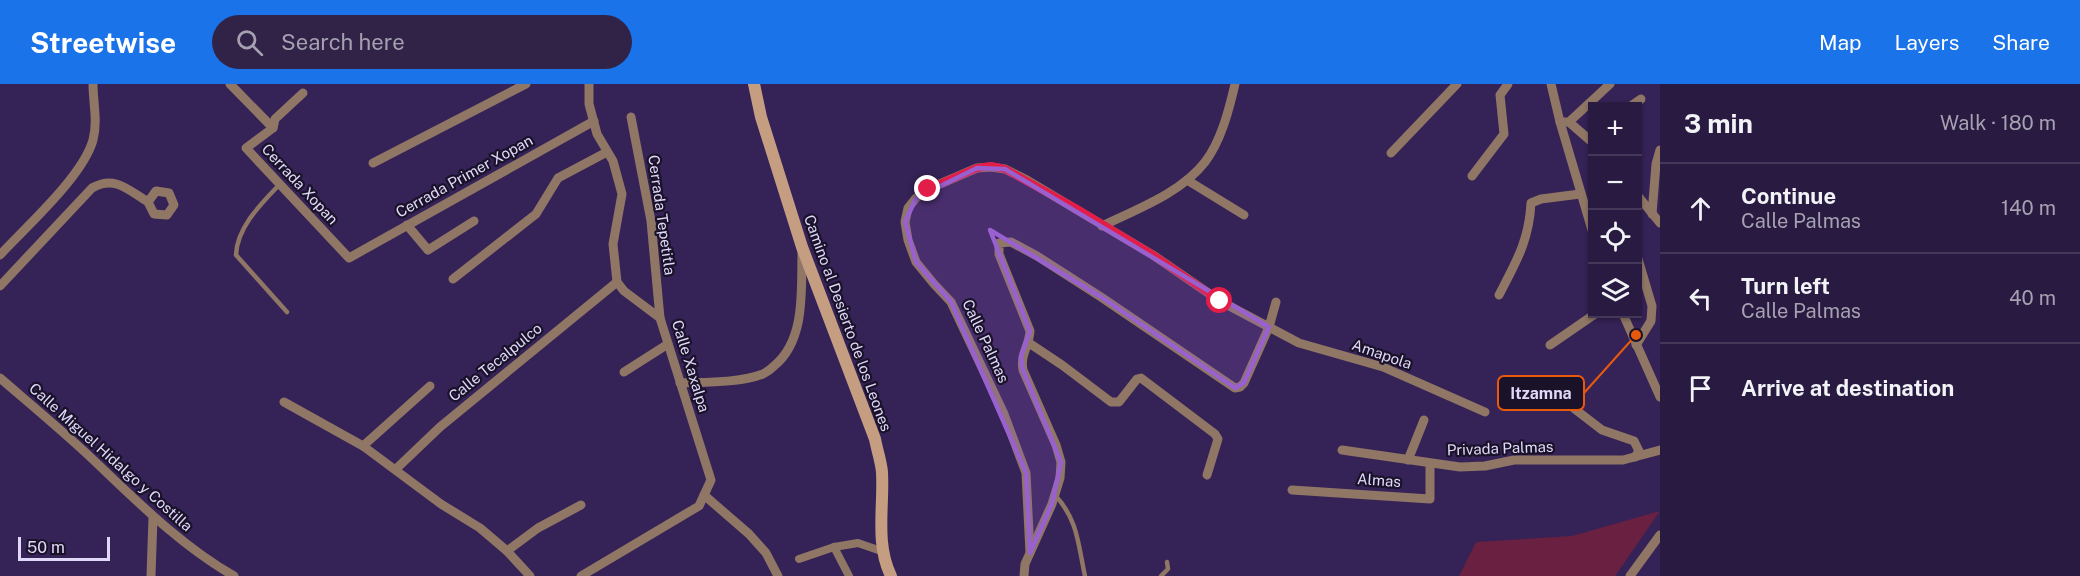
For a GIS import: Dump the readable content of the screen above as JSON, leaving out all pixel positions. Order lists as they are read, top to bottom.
{
  "streets": {
    "main road": ["Camino al Desierto de los Leones"],
    "street": [
      "Cerrada Primer Xopan",
      "Cerrada Xopan",
      "Cerrada Tepetitla",
      "Calle Palmas",
      "Amapola",
      "Calle Tecalpulco",
      "Calle Xaxalpa",
      "Privada Palmas",
      "Calle Miguel Hidalgo y Costilla",
      "Almas"
    ]
  },
  "crossings": [
    ["Cerrada Primer Xopan", "Cerrada Xopan"],
    ["Cerrada Tepetitla", "Calle Xaxalpa"],
    ["Calle Palmas", "Amapola"],
    ["Calle Tecalpulco", "Calle Xaxalpa"],
    ["Privada Palmas", "Almas"]
  ],
  "places": ["Itzamna"],
  "scale_bar": "50 m",
  "page": {
    "header": "Streetwise",
    "search": "Search here",
    "nav": ["Map", "Layers", "Share"],
    "heading": ["3 min", "Walk · 180 m"],
    "map_buttons": ["+", "−"],
    "list": [
      ["Continue", "Calle Palmas", "140 m"],
      ["Turn left", "Calle Palmas", "40 m"],
      "Arrive at destination"
    ],
    "scale": "50 m"
  }
}
